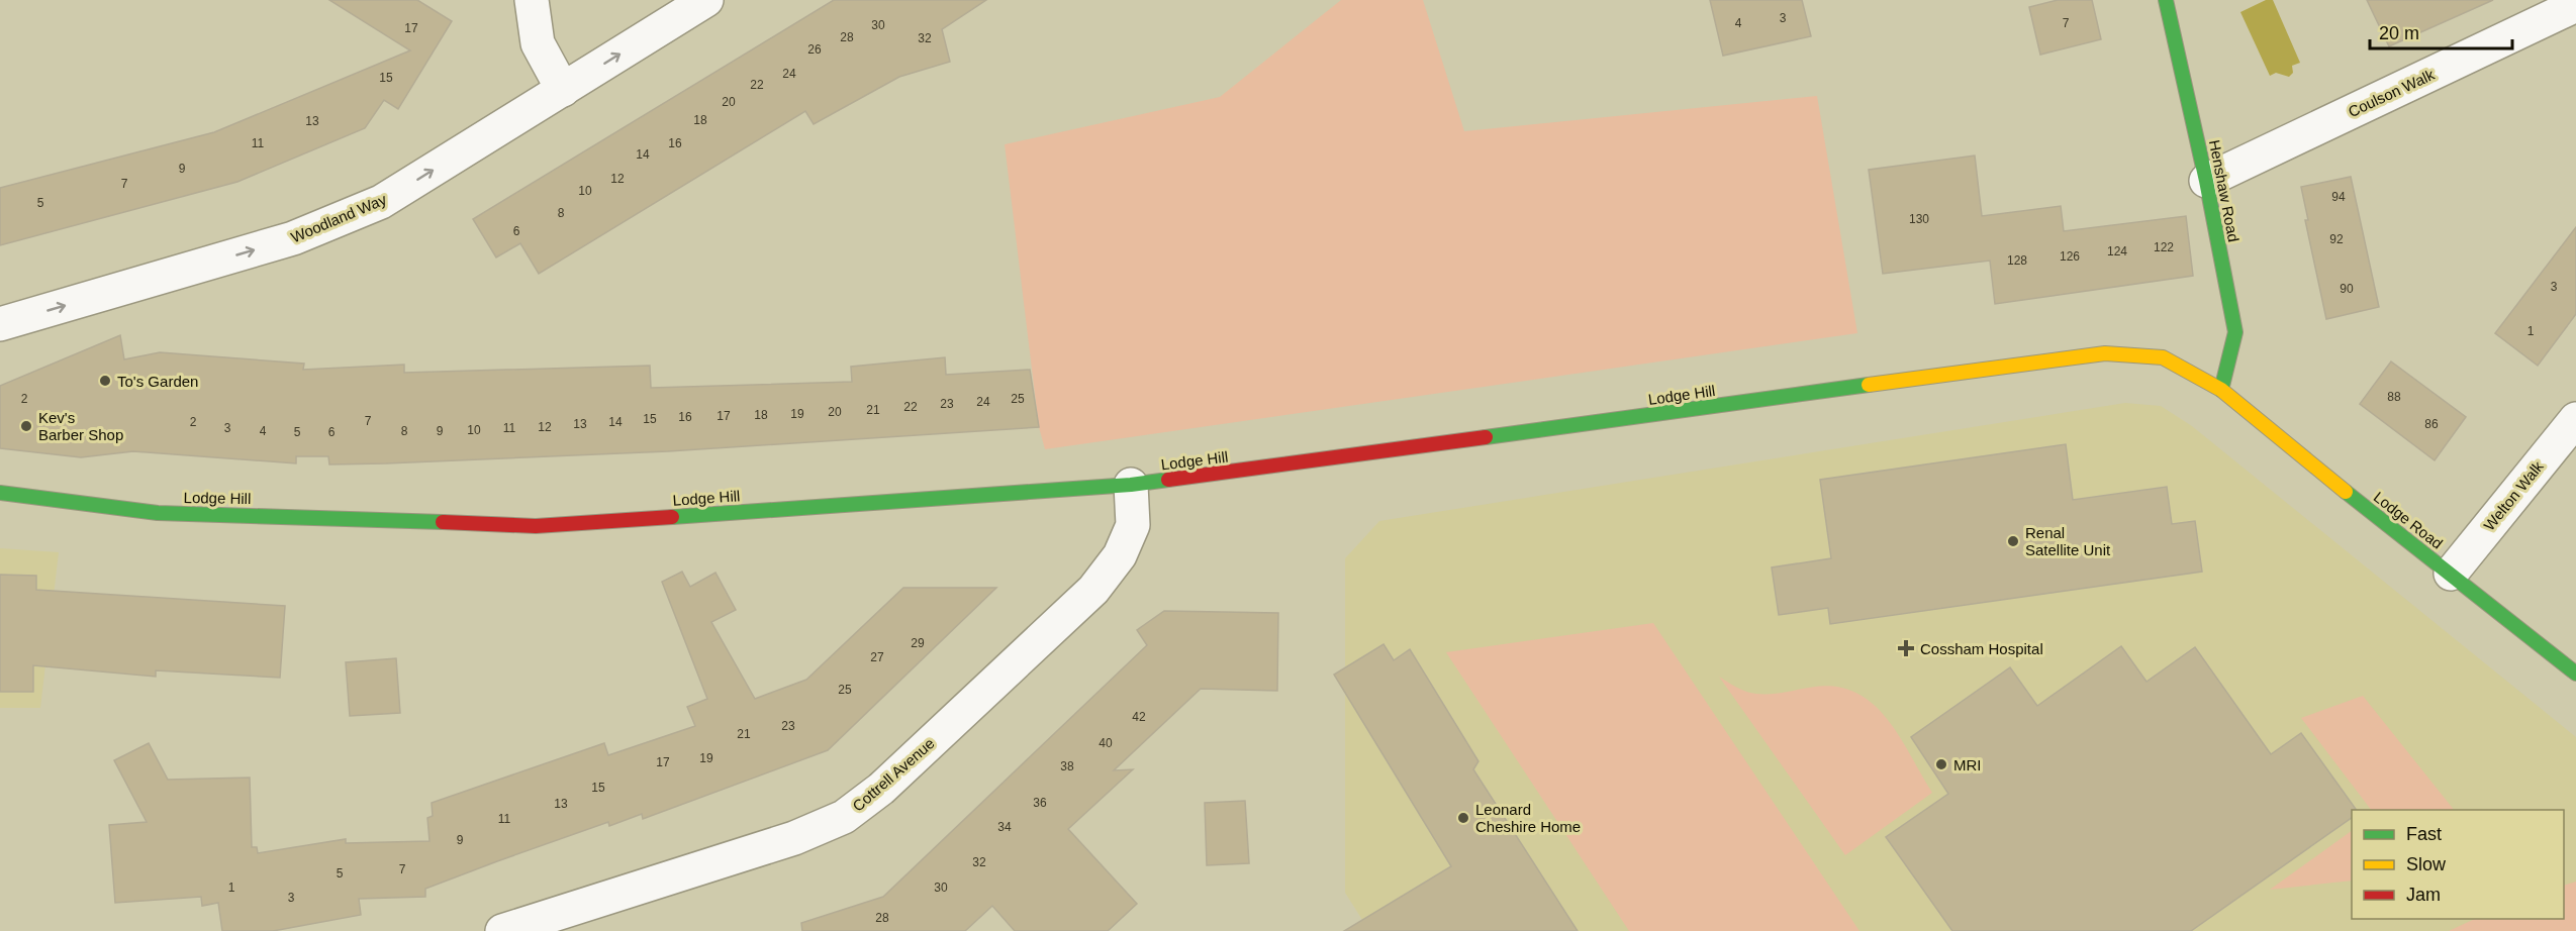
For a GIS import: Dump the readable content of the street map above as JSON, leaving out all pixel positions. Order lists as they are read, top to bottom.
{
  "streets": {
    "main road": ["Henshaw Road", "Lodge Hill", "Lodge Road"],
    "street": [
      "Coulson Walk",
      "Woodland Way",
      "Welton Walk",
      "Cottrell Avenue"
    ]
  },
  "crossings": [
    ["Coulson Walk", "Henshaw Road"],
    ["Henshaw Road", "Lodge Hill"],
    ["Henshaw Road", "Lodge Road"],
    ["Lodge Hill", "Lodge Road"],
    ["Lodge Hill", "Cottrell Avenue"],
    ["Welton Walk", "Lodge Road"]
  ],
  "one_way": ["Woodland Way"],
  "places": {
    "other": [
      "To's Garden",
      "Kev's Barber Shop",
      "Renal Satellite Unit",
      "MRI",
      "Leonard Cheshire Home"
    ],
    "health": ["Cossham Hospital"]
  },
  "house_numbers": [
    "3",
    "4",
    "7",
    "30",
    "17",
    "28",
    "32",
    "26",
    "24",
    "15",
    "22",
    "20",
    "18",
    "13",
    "11",
    "16",
    "14",
    "9",
    "12",
    "7",
    "10",
    "94",
    "5",
    "8",
    "130",
    "6",
    "92",
    "122",
    "124",
    "126",
    "128",
    "3",
    "90",
    "1",
    "88",
    "2",
    "25",
    "24",
    "23",
    "22",
    "21",
    "20",
    "19",
    "18",
    "17",
    "16",
    "15",
    "7",
    "2",
    "14",
    "13",
    "86",
    "12",
    "3",
    "11",
    "10",
    "4",
    "8",
    "9",
    "5",
    "6",
    "29",
    "27",
    "25",
    "42",
    "23",
    "21",
    "40",
    "19",
    "17",
    "38",
    "15",
    "36",
    "13",
    "11",
    "34",
    "9",
    "32",
    "7",
    "5",
    "1",
    "30",
    "3",
    "28"
  ],
  "legend": ["Fast", "Slow", "Jam"],
  "scale_bar": "20 m"
}
